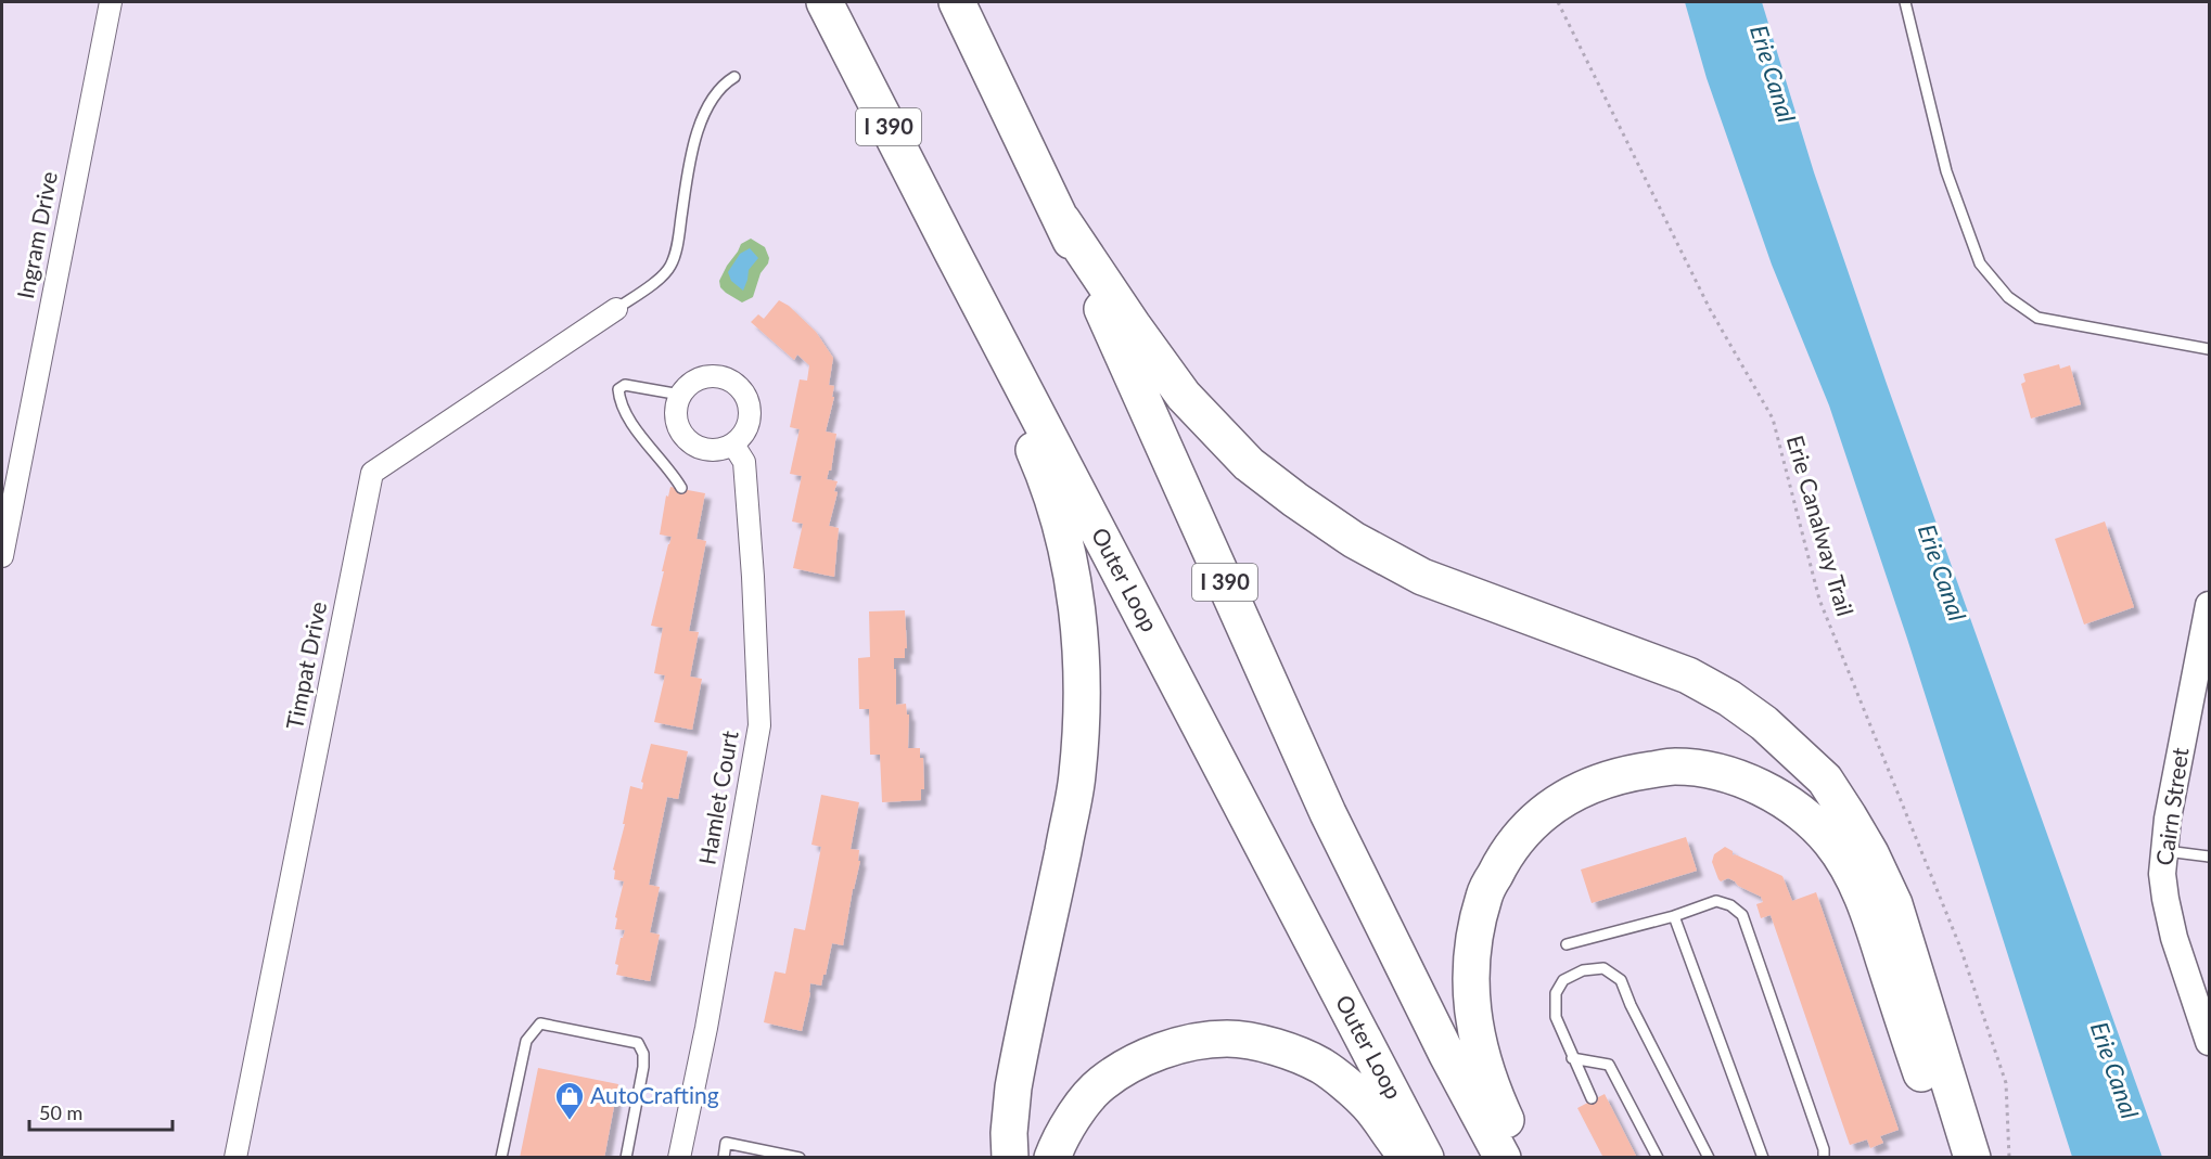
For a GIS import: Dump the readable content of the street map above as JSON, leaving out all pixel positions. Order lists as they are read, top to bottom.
{
  "streets": {
    "highway": ["I 390", "Outer Loop"],
    "street": [
      "Ingram Drive",
      "Timpat Drive",
      "Hamlet Court",
      "Cairn Street"
    ],
    "path": ["Erie Canalway Trail"]
  },
  "water": ["Erie Canal"],
  "places": {
    "shop": ["AutoCrafting"]
  },
  "scale_bar": "50 m"
}
